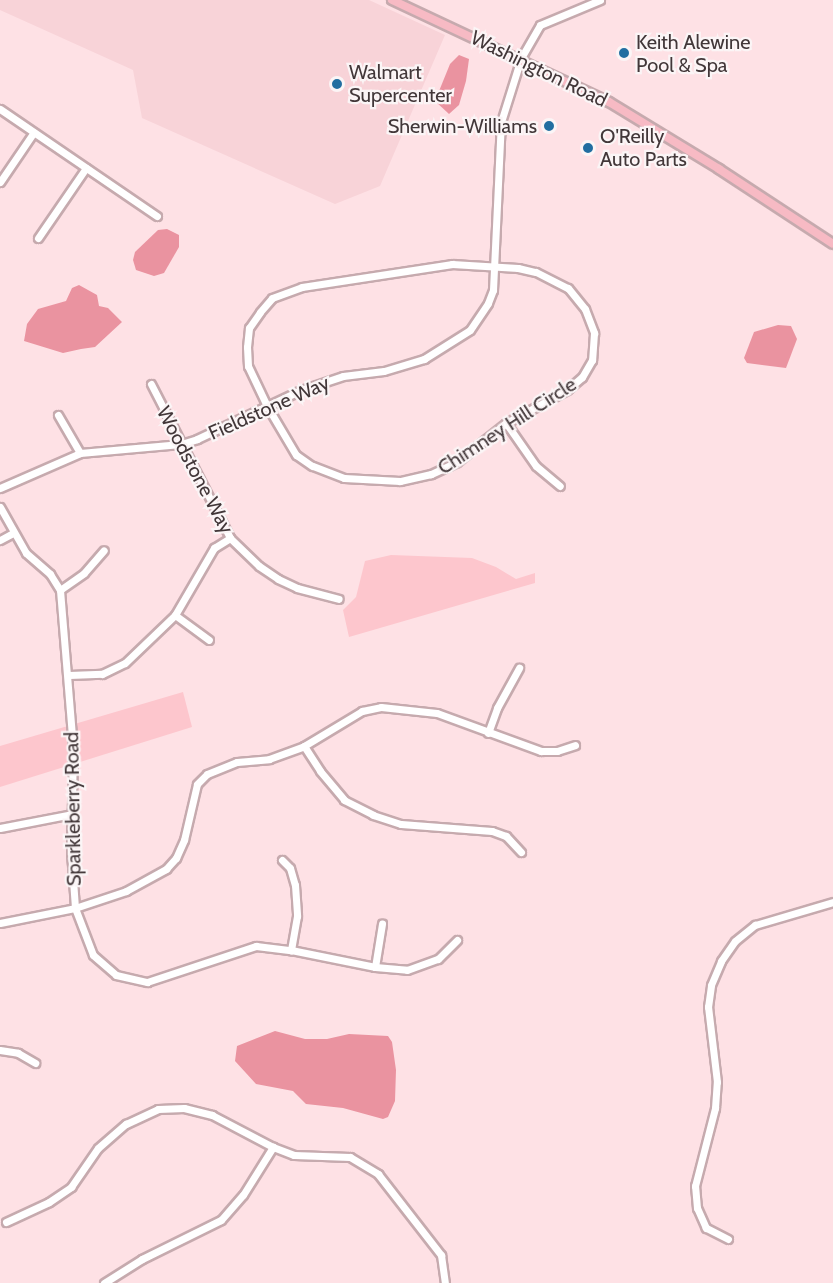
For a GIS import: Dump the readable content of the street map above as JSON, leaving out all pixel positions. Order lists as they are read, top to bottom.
{
  "streets": {
    "main road": ["Washington Road"],
    "street": [
      "Fieldstone Way",
      "Chimney Hill Circle",
      "Woodstone Way",
      "Sparkleberry Road"
    ]
  },
  "crossings": [
    ["Washington Road", "Fieldstone Way"],
    ["Fieldstone Way", "Chimney Hill Circle"],
    ["Fieldstone Way", "Woodstone Way"]
  ],
  "places": [
    "Keith Alewine Pool & Spa",
    "Walmart Supercenter",
    "Sherwin-Williams",
    "O'Reilly Auto Parts"
  ]
}
